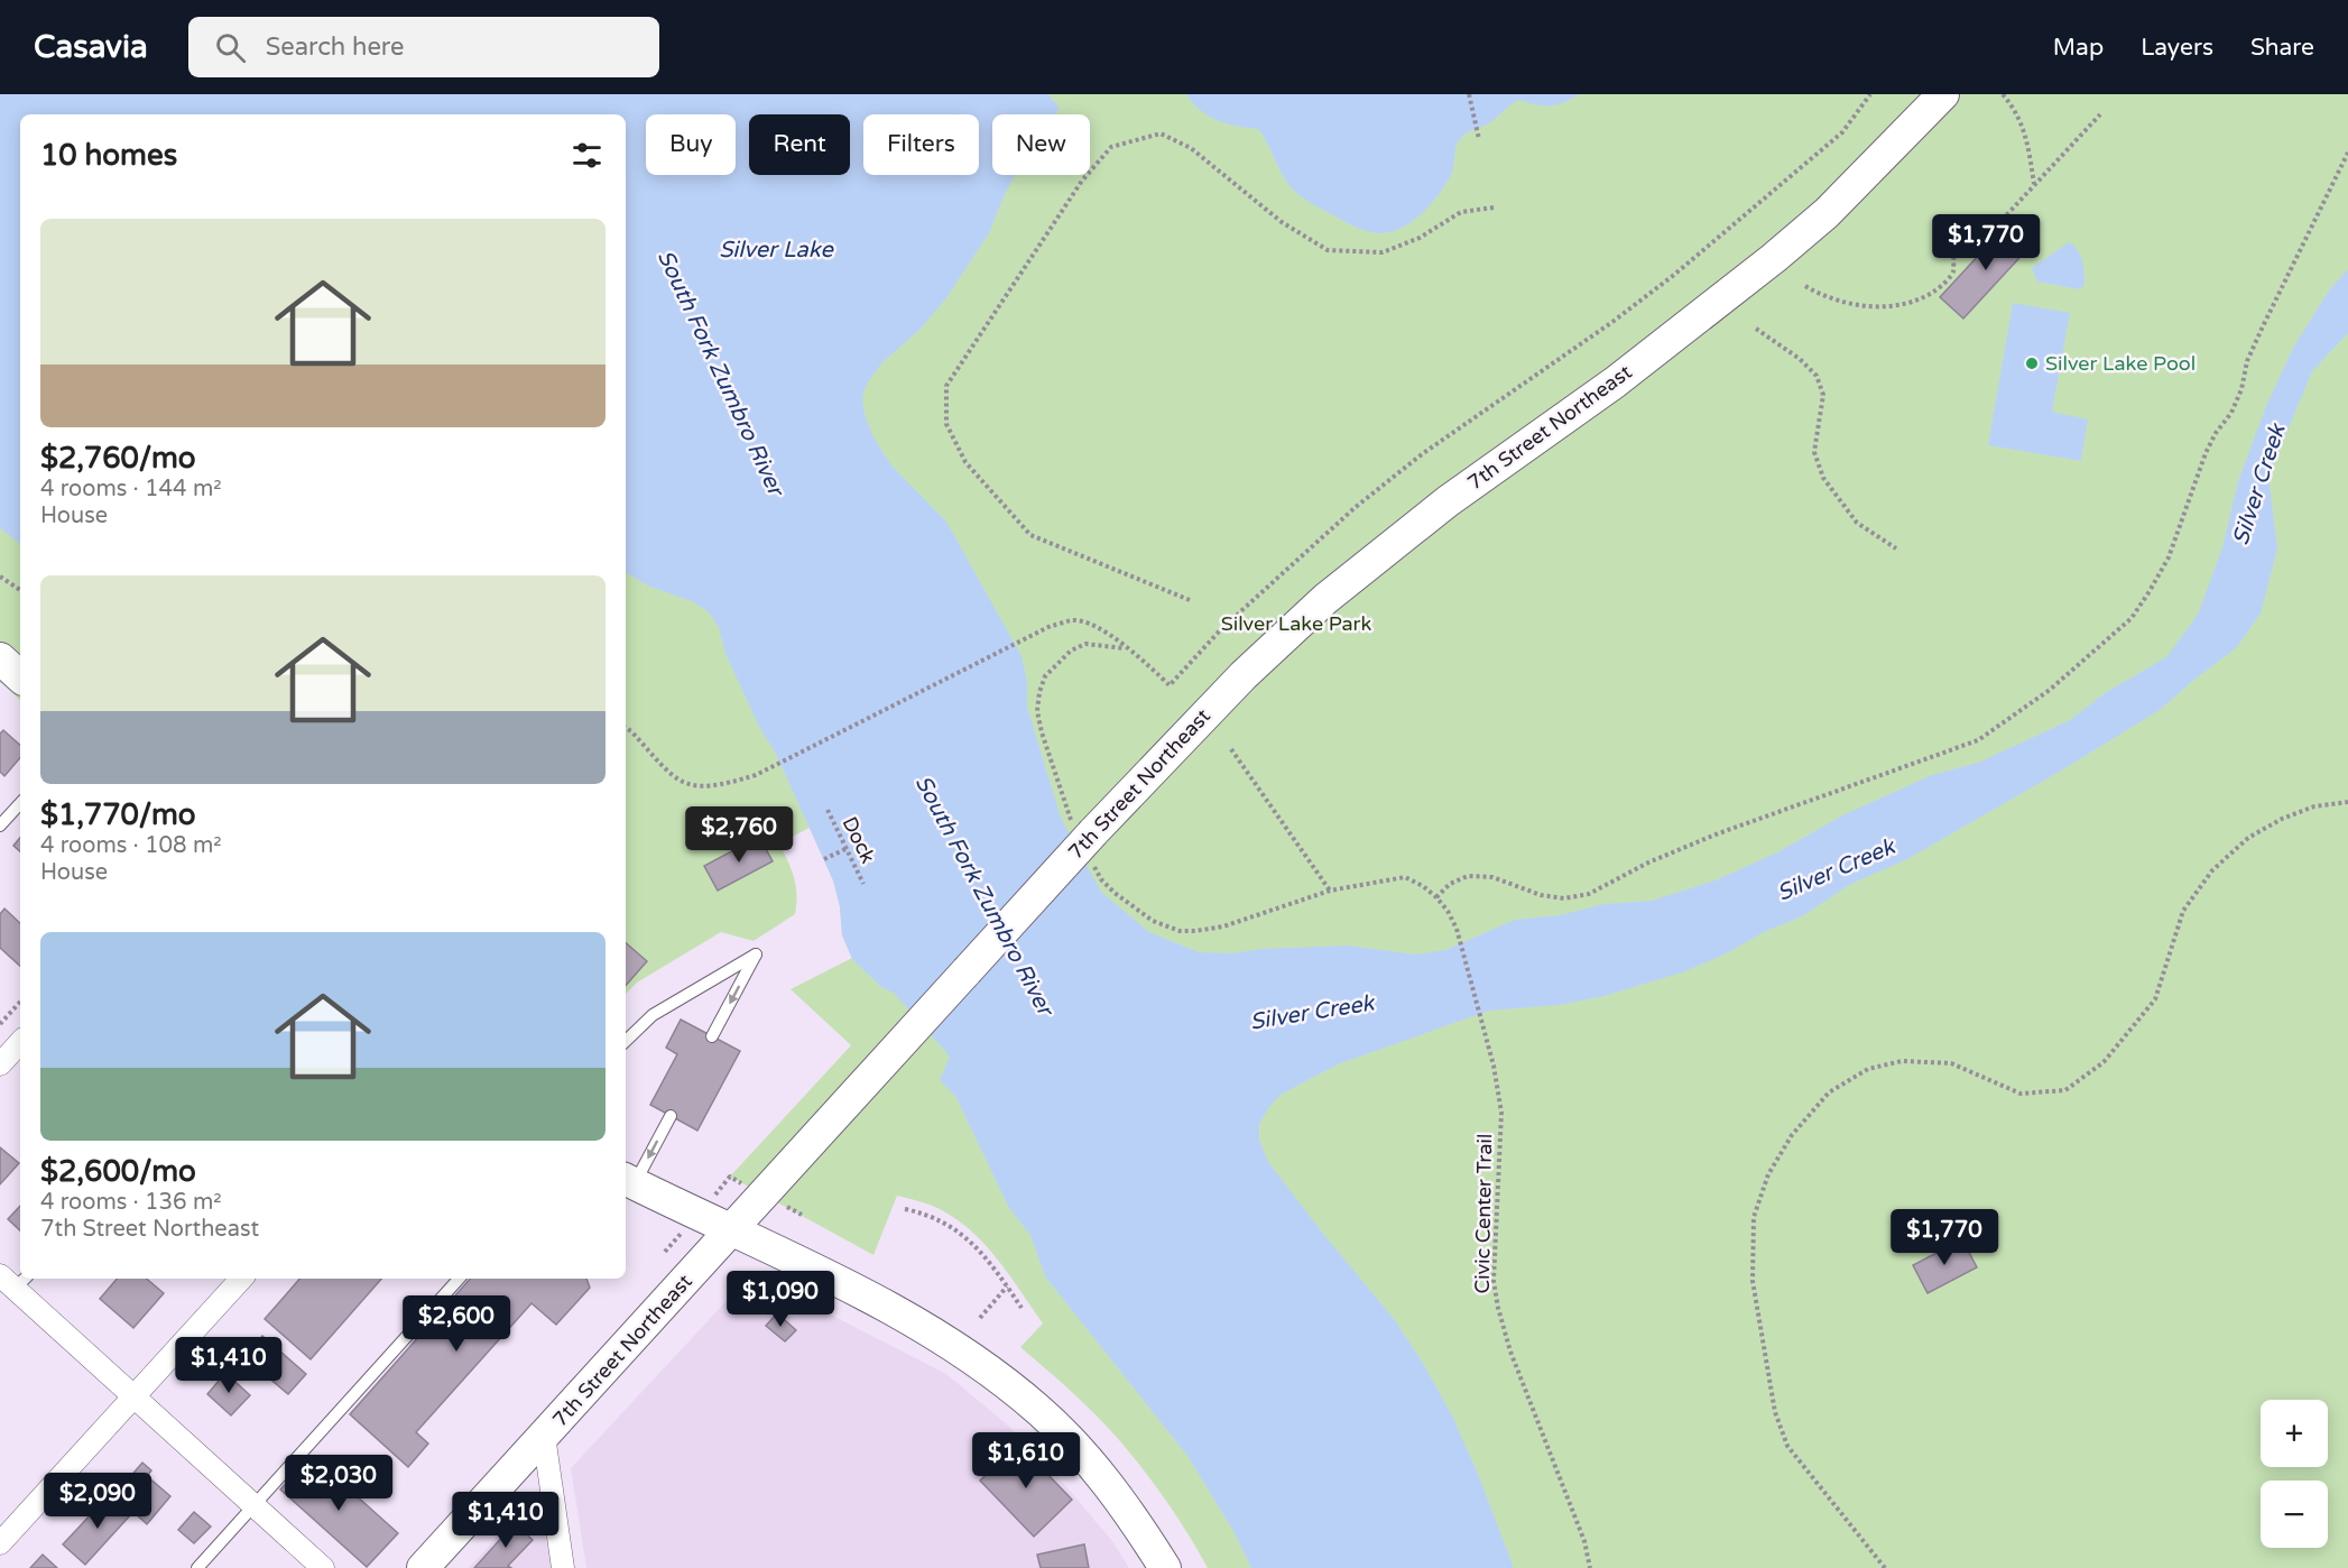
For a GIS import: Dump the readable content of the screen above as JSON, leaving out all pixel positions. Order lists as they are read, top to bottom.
{
  "streets": {
    "main road": ["7th Street Northeast"],
    "path": ["Dock", "Civic Center Trail"]
  },
  "water": ["Silver Lake", "South Fork Zumbro River", "Silver Creek"],
  "parks": ["Silver Lake Park"],
  "places": ["Silver Lake Pool"],
  "page": {
    "header": "Casavia",
    "search": "Search here",
    "nav": ["Map", "Layers", "Share"],
    "chip": [
      "Buy",
      "Rent",
      "Filters",
      "New"
    ],
    "heading": "10 homes",
    "list": [
      {
        "name": "$2,760/mo",
        "note": "4 rooms · 144 m² · House"
      },
      {
        "name": "$1,770/mo",
        "note": "4 rooms · 108 m² · House"
      },
      {
        "name": "$2,600/mo",
        "note": "4 rooms · 136 m² · 7th Street Northeast"
      }
    ],
    "price": [
      "$1,770",
      "$2,760",
      "$1,770",
      "$1,090",
      "$2,600",
      "$1,410",
      "$1,610",
      "$2,030",
      "$2,090",
      "$1,410"
    ],
    "map_buttons": ["+", "−"]
  }
}
